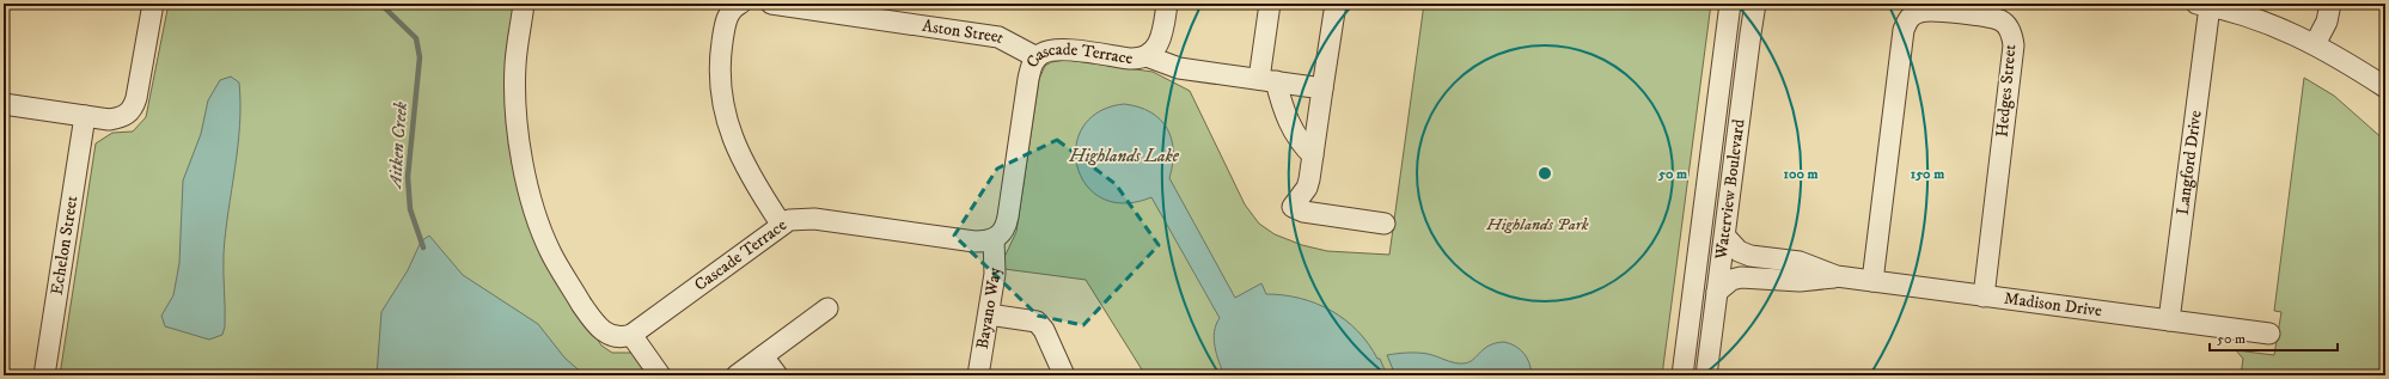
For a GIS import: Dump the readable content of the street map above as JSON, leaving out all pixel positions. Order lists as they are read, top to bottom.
{
  "streets": {
    "street": [
      "Aston Street",
      "Cascade Terrace",
      "Hedges Street",
      "Langford Drive",
      "Waterview Boulevard",
      "Echelon Street",
      "Madison Drive",
      "Bayano Way"
    ]
  },
  "crossings": [
    ["Aston Street", "Cascade Terrace"],
    ["Cascade Terrace", "Bayano Way"],
    ["Hedges Street", "Madison Drive"],
    ["Langford Drive", "Madison Drive"],
    ["Waterview Boulevard", "Madison Drive"]
  ],
  "water": ["Aitken Creek", "Highlands Lake"],
  "parks": ["Highlands Park"],
  "scale_bar": "50 m",
  "rings": ["50 m", "100 m", "150 m"]
}
